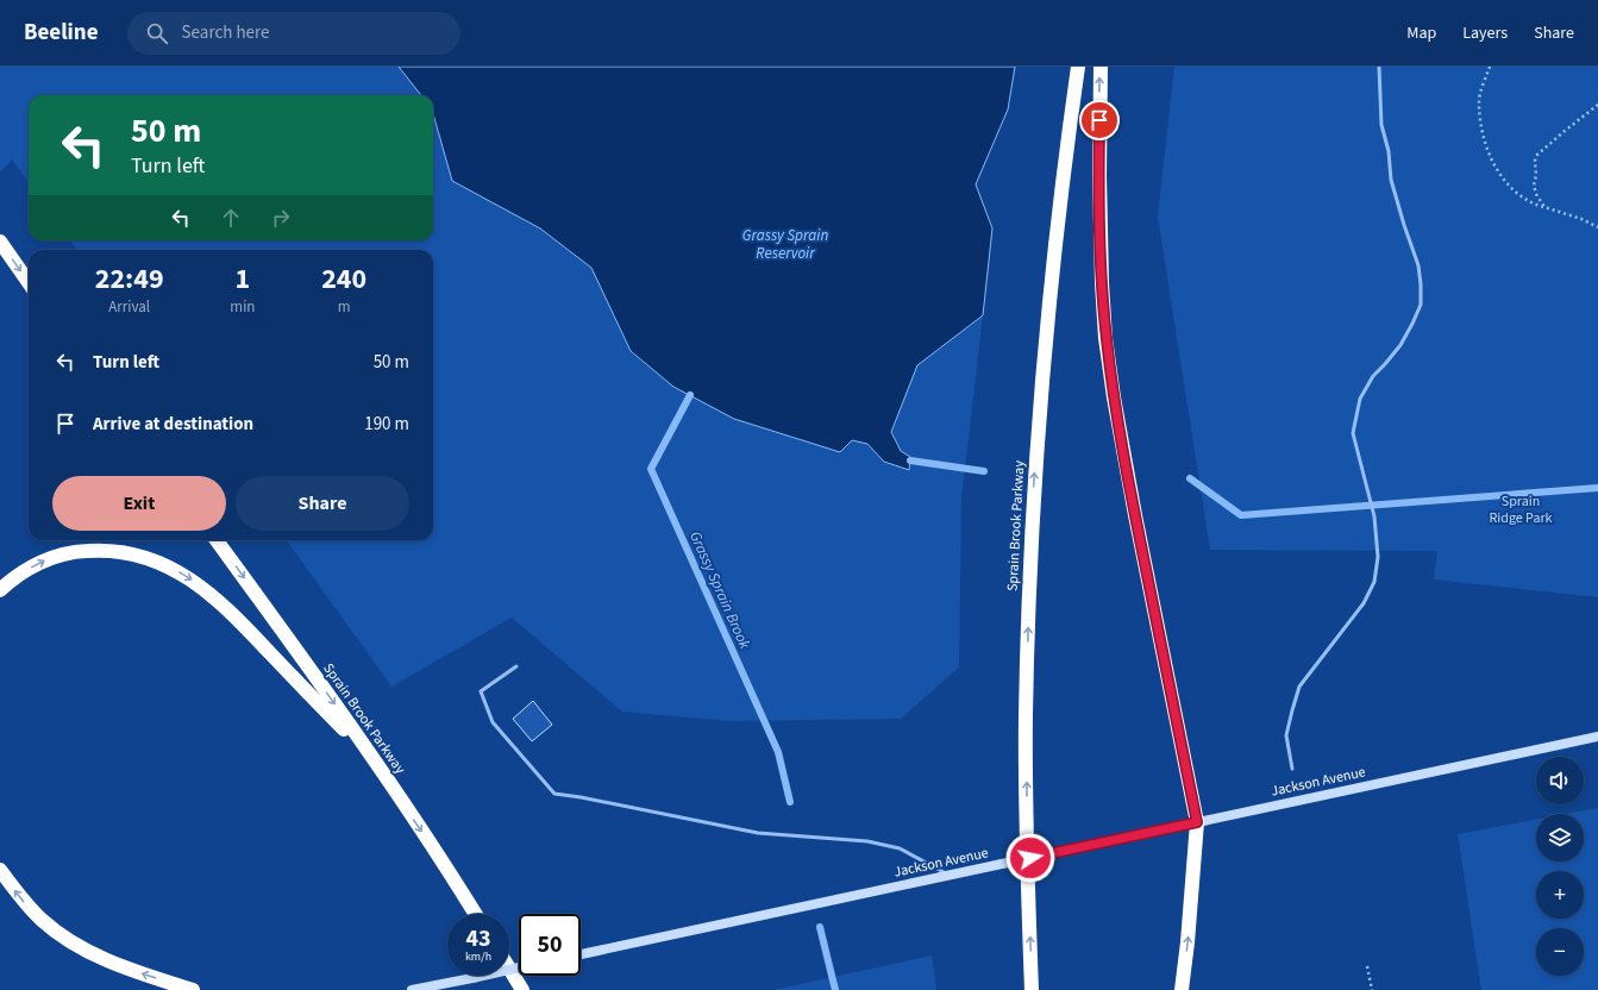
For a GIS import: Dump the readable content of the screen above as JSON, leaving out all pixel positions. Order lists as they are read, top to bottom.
{
  "streets": {
    "highway": ["Sprain Brook Parkway"],
    "main road": ["Jackson Avenue"]
  },
  "water": ["Grassy Sprain Reservoir", "Grassy Sprain Brook"],
  "parks": ["Sprain Ridge Park"],
  "page": {
    "header": "Beeline",
    "search": "Search here",
    "nav": ["Map", "Layers", "Share"],
    "turn": ["50 m", "Turn left"],
    "eta": [
      "22:49",
      "Arrival",
      "1",
      "min",
      "240",
      "m"
    ],
    "list": [
      {
        "name": "Turn left",
        "value": "50 m"
      },
      {
        "name": "Arrive at destination",
        "value": "190 m"
      }
    ],
    "buttons": ["Exit", "Share"],
    "map_buttons": ["+", "−"],
    "speed": "43 km/h",
    "limit": "50"
  }
}
